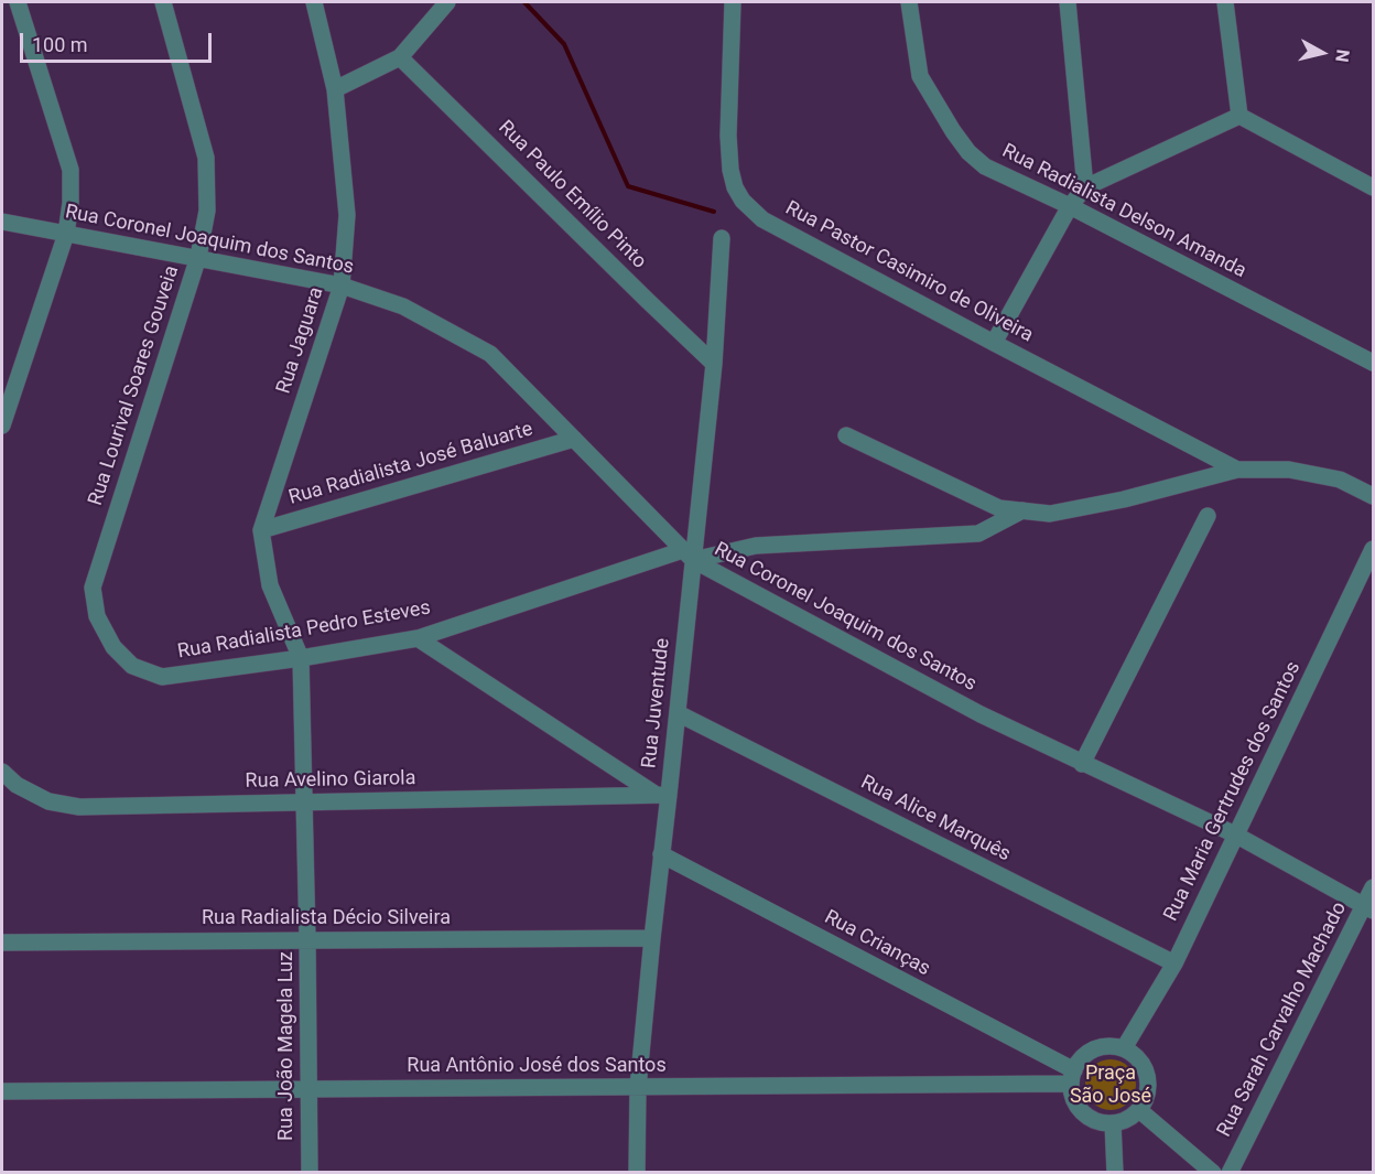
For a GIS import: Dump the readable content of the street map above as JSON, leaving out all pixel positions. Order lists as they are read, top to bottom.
{
  "streets": {
    "street": [
      "Rua Paulo Emílio Pinto",
      "Rua Radialista Delson Amanda",
      "Rua Coronel Joaquim dos Santos",
      "Rua Pastor Casimiro de Oliveira",
      "Rua Jaguara",
      "Rua Lourival Soares Gouveia",
      "Rua Radialista José Baluarte",
      "Rua Radialista Pedro Esteves",
      "Rua Juventude",
      "Rua Avelino Giarola",
      "Rua Maria Gertrudes dos Santos",
      "Rua Alice Marquês",
      "Rua Radialista Décio Silveira",
      "Rua Crianças",
      "Rua Sarah Carvalho Machado",
      "Rua João Magela Luz",
      "Rua Antônio José dos Santos"
    ]
  },
  "crossings": [
    ["Rua Paulo Emílio Pinto", "Rua Juventude"],
    ["Rua Coronel Joaquim dos Santos", "Rua Jaguara"],
    ["Rua Coronel Joaquim dos Santos", "Rua Lourival Soares Gouveia"],
    ["Rua Coronel Joaquim dos Santos", "Rua Radialista José Baluarte"],
    ["Rua Coronel Joaquim dos Santos", "Rua Radialista Pedro Esteves"],
    ["Rua Coronel Joaquim dos Santos", "Rua Juventude"],
    ["Rua Coronel Joaquim dos Santos", "Rua Maria Gertrudes dos Santos"],
    ["Rua Coronel Joaquim dos Santos", "Rua Sarah Carvalho Machado"],
    ["Rua Jaguara", "Rua Radialista José Baluarte"],
    ["Rua Jaguara", "Rua João Magela Luz"],
    ["Rua Lourival Soares Gouveia", "Rua Radialista Pedro Esteves"],
    ["Rua Radialista José Baluarte", "Rua João Magela Luz"],
    ["Rua Radialista Pedro Esteves", "Rua Juventude"],
    ["Rua Radialista Pedro Esteves", "Rua João Magela Luz"],
    ["Rua Juventude", "Rua Avelino Giarola"],
    ["Rua Juventude", "Rua Alice Marquês"],
    ["Rua Juventude", "Rua Radialista Décio Silveira"],
    ["Rua Juventude", "Rua Crianças"],
    ["Rua Juventude", "Rua Antônio José dos Santos"],
    ["Rua Avelino Giarola", "Rua João Magela Luz"],
    ["Rua Maria Gertrudes dos Santos", "Rua Alice Marquês"],
    ["Rua Maria Gertrudes dos Santos", "Rua Crianças"],
    ["Rua Maria Gertrudes dos Santos", "Rua Antônio José dos Santos"],
    ["Rua Radialista Décio Silveira", "Rua João Magela Luz"],
    ["Rua Crianças", "Rua Antônio José dos Santos"],
    ["Rua João Magela Luz", "Rua Antônio José dos Santos"]
  ],
  "parks": ["Praça São José"],
  "scale_bar": "100 m",
  "north": "right"
}
